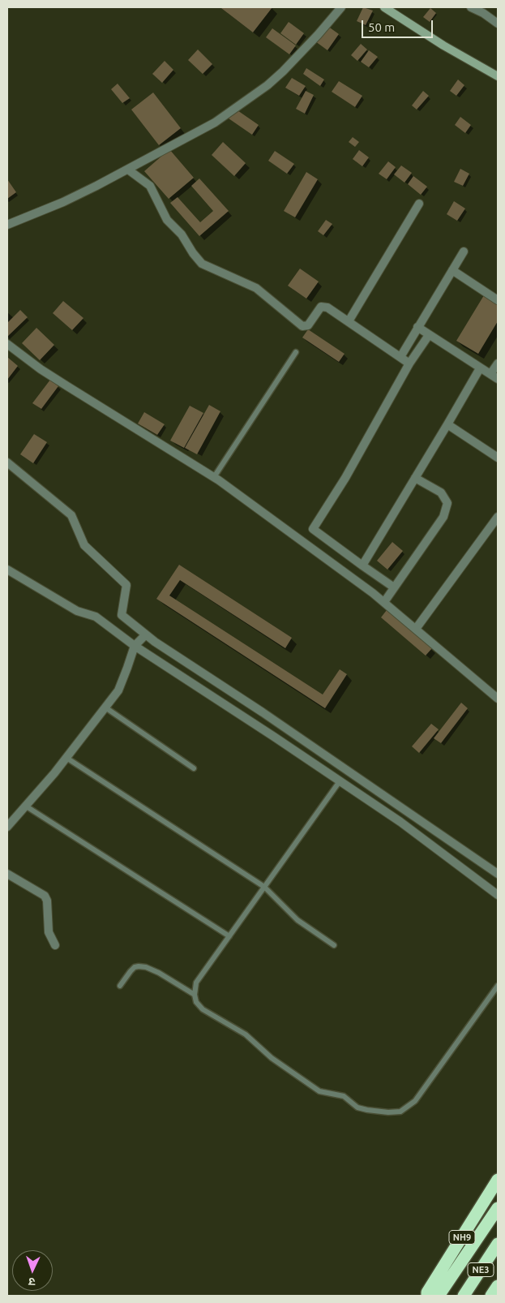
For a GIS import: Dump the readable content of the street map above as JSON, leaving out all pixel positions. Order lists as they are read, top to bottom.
{
  "streets": {
    "highway": ["NH9", "NE3"]
  },
  "scale_bar": "50 m",
  "north": "bottom"
}
